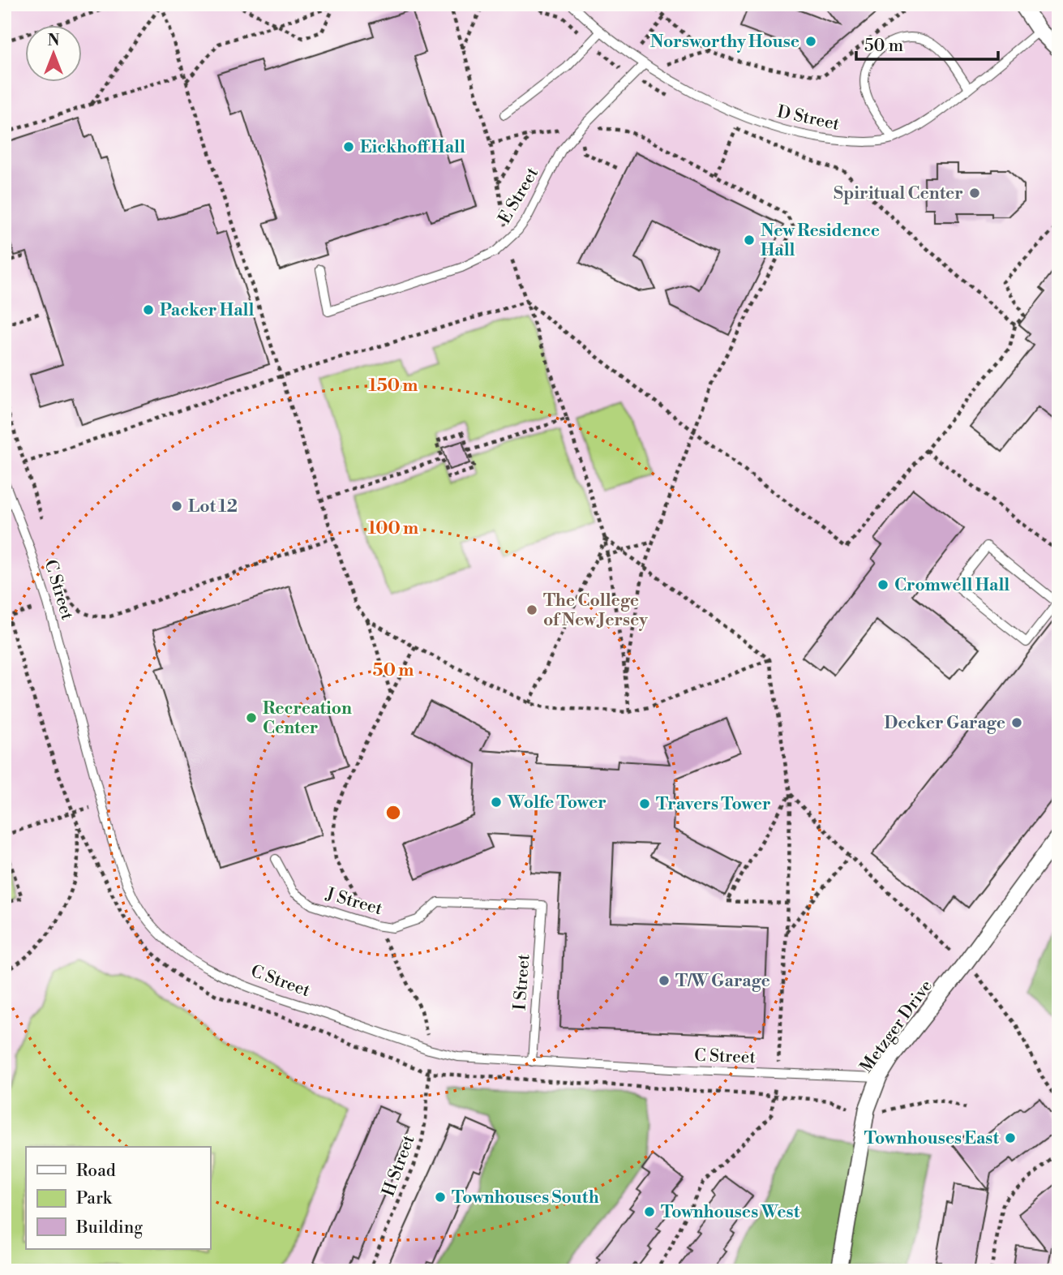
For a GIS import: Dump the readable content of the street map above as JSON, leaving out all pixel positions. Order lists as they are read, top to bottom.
{
  "streets": {
    "street": ["Metzger Drive"],
    "lane": [
      "D Street",
      "E Street",
      "C Street",
      "J Street",
      "I Street"
    ],
    "path": ["H Street"]
  },
  "crossings": [
    ["D Street", "E Street"],
    ["C Street", "I Street"],
    ["C Street", "Metzger Drive"],
    ["J Street", "I Street"]
  ],
  "places": [
    "Norsworthy House",
    "Eickhoff Hall",
    "Spiritual Center",
    "New Residence Hall",
    "Packer Hall",
    "Lot 12",
    "Cromwell Hall",
    "The College of New Jersey",
    "Recreation Center",
    "Decker Garage",
    "Wolfe Tower",
    "Travers Tower",
    "T/W Garage",
    "Townhouses East",
    "Townhouses South",
    "Townhouses West"
  ],
  "legend": ["Road", "Park", "Building"],
  "scale_bar": "50 m",
  "north": "top",
  "rings": ["150 m", "100 m", "50 m"]
}
